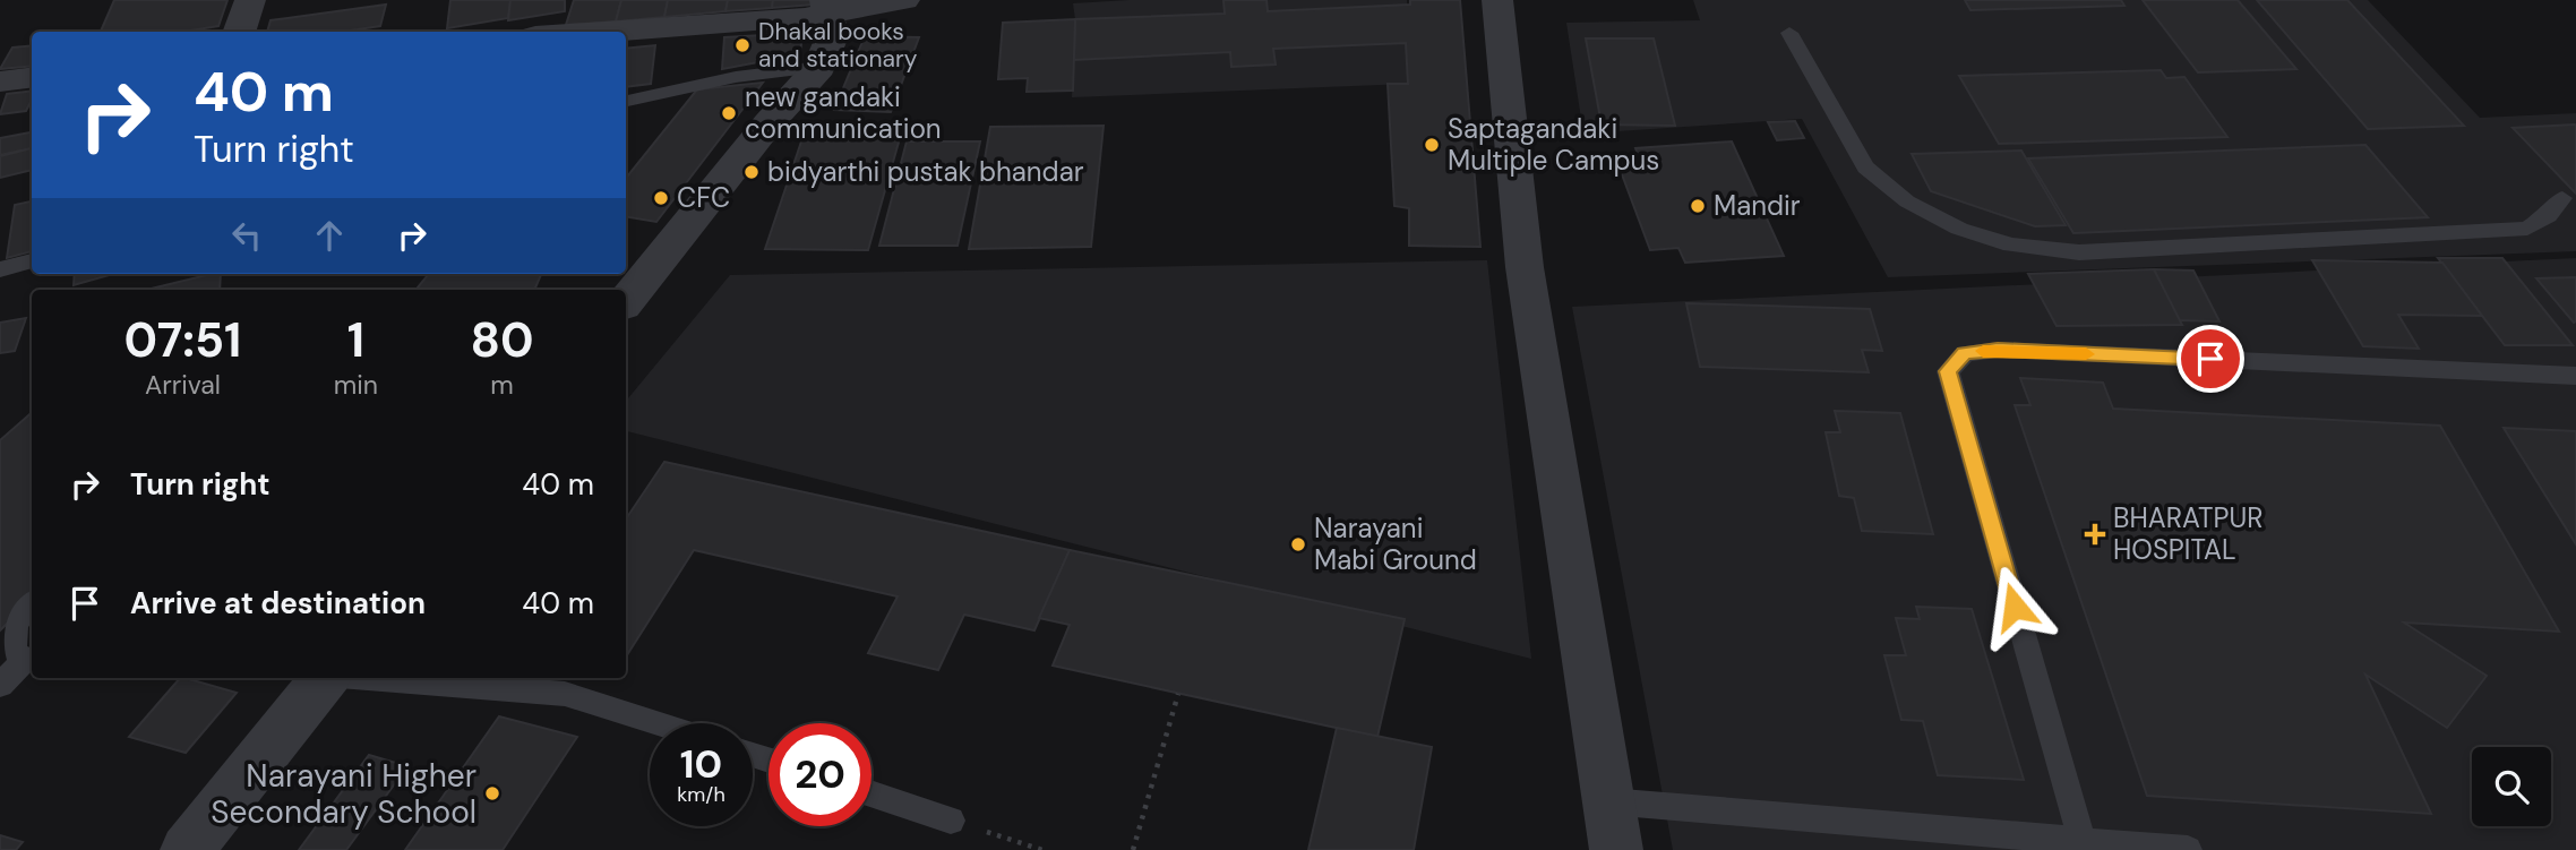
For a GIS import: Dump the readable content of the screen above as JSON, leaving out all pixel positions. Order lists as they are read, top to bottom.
{
  "places": {
    "other": [
      "Dhakal books and stationary",
      "new gandaki communication",
      "Saptagandaki Multiple Campus",
      "bidyarthi pustak bhandar",
      "CFC",
      "Mandir",
      "Narayani Mabi Ground",
      "Narayani Higher Secondary School"
    ],
    "health": ["BHARATPUR HOSPITAL"]
  },
  "page": {
    "turn": ["40 m", "Turn right"],
    "eta": [
      "07:51",
      "Arrival",
      "1",
      "min",
      "80",
      "m"
    ],
    "list": [
      {
        "name": "Turn right",
        "value": "40 m"
      },
      {
        "name": "Arrive at destination",
        "value": "40 m"
      }
    ],
    "speed": "10 km/h",
    "limit": "20"
  }
}
